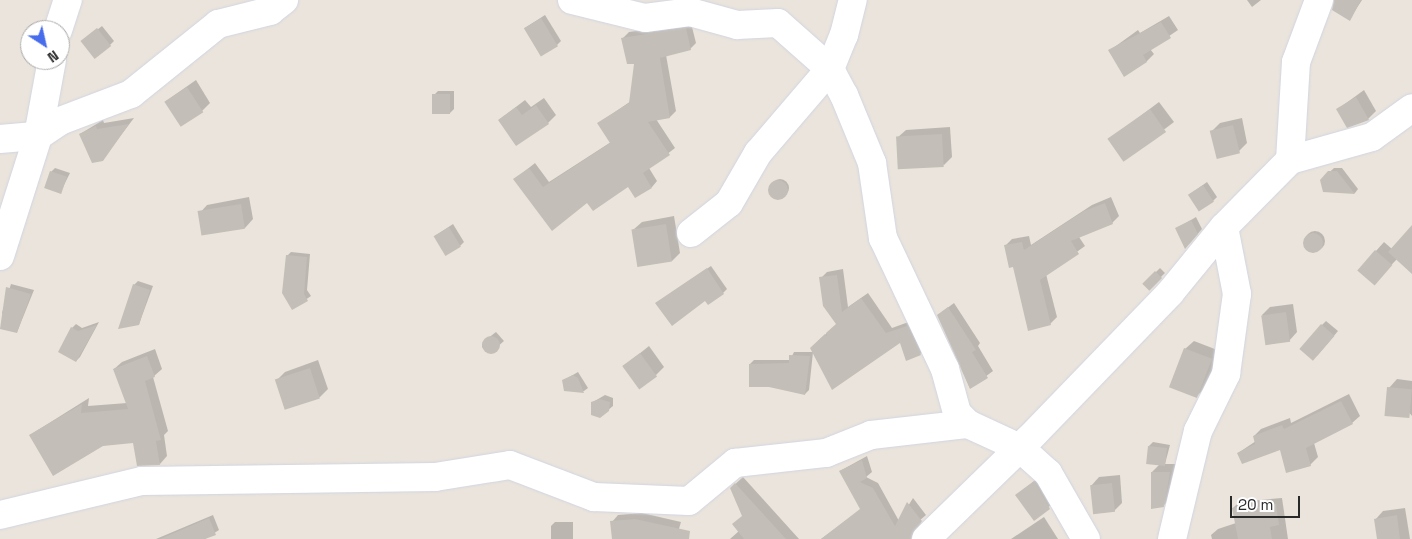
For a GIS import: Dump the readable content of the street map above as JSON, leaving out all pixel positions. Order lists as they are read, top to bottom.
{
  "scale_bar": "20 m",
  "north": "bottom right"
}
